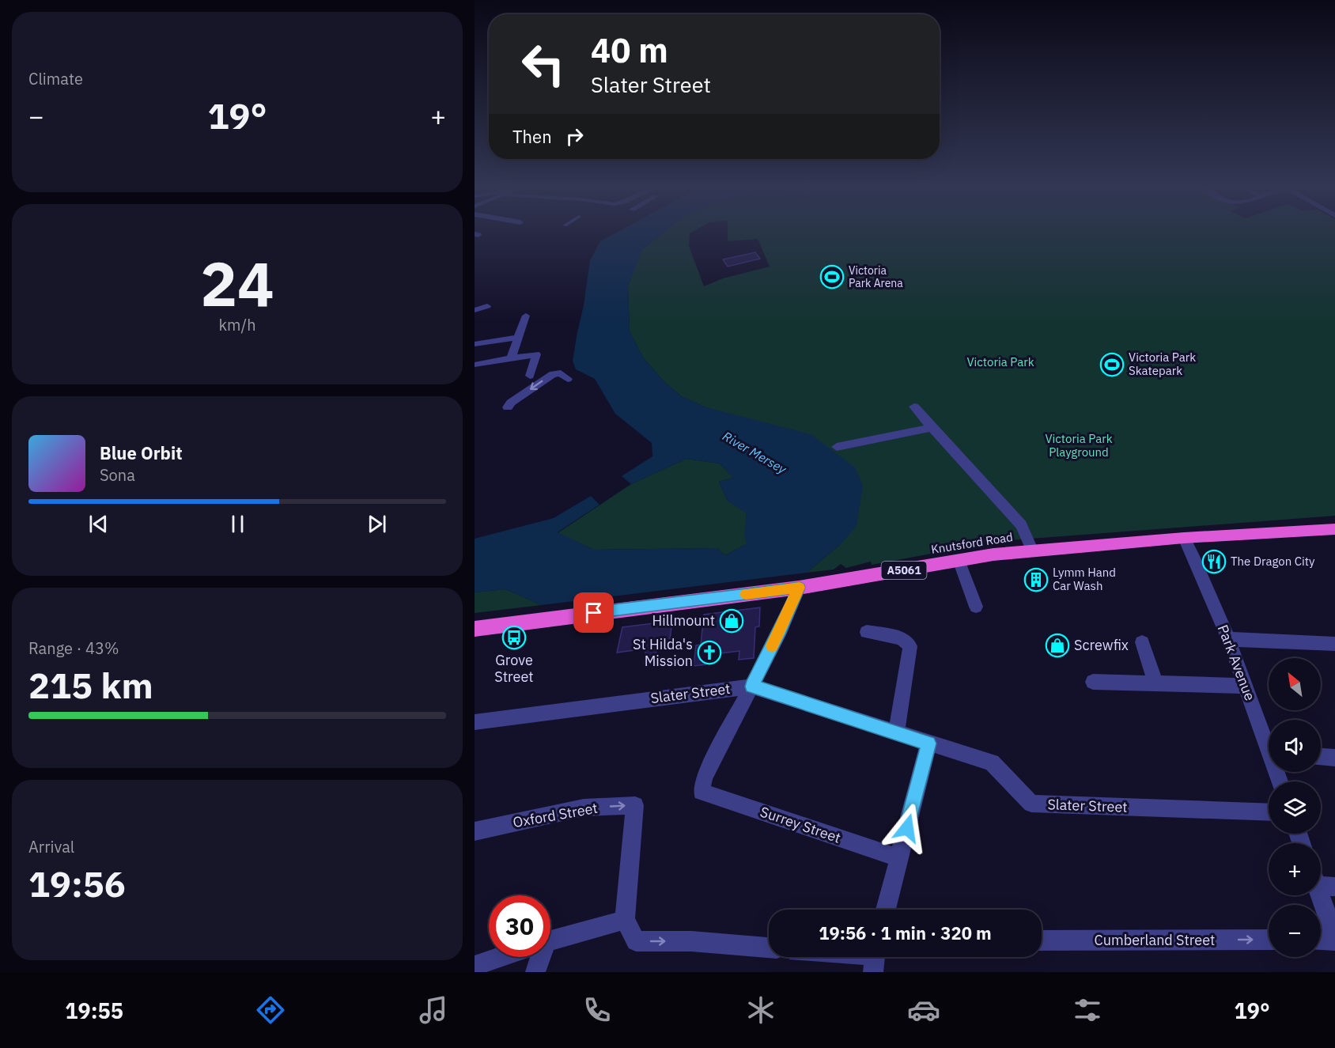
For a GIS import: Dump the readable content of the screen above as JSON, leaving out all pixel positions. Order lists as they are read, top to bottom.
{
  "streets": {
    "highway": ["Knutsford Road", "A5061"],
    "street": [
      "Park Avenue",
      "Slater Street",
      "Oxford Street",
      "Surrey Street",
      "Cumberland Street"
    ]
  },
  "crossings": [
    ["Knutsford Road", "Park Avenue"],
    ["Slater Street", "Surrey Street"]
  ],
  "one_way": ["Cumberland Street"],
  "water": ["River Mersey"],
  "parks": ["Victoria Park", "Victoria Park Playground"],
  "places": {
    "sports": ["Victoria Park Arena", "Victoria Park Skatepark"],
    "restaurant": ["The Dragon City"],
    "building": ["Lymm Hand Car Wash"],
    "shop": ["Hillmount", "Screwfix"],
    "bus stop": ["Grove Street"],
    "church": ["St Hilda's Mission"]
  },
  "north": "top left",
  "page": {
    "tile": [
      "Climate",
      ["24", "km/h"],
      ["Range · 43%", "215 km"],
      ["Arrival", "19:56"]
    ],
    "turn": ["40 m", "Slater Street"],
    "heat": ["−", "19°", "+"],
    "then": "Then",
    "song": ["Blue Orbit", "Sona"],
    "map_buttons": ["+", "−"],
    "limit": "30",
    "trip": "19:56 · 1 min · 320 m",
    "tabs": ["19:55", "19°"]
  }
}
